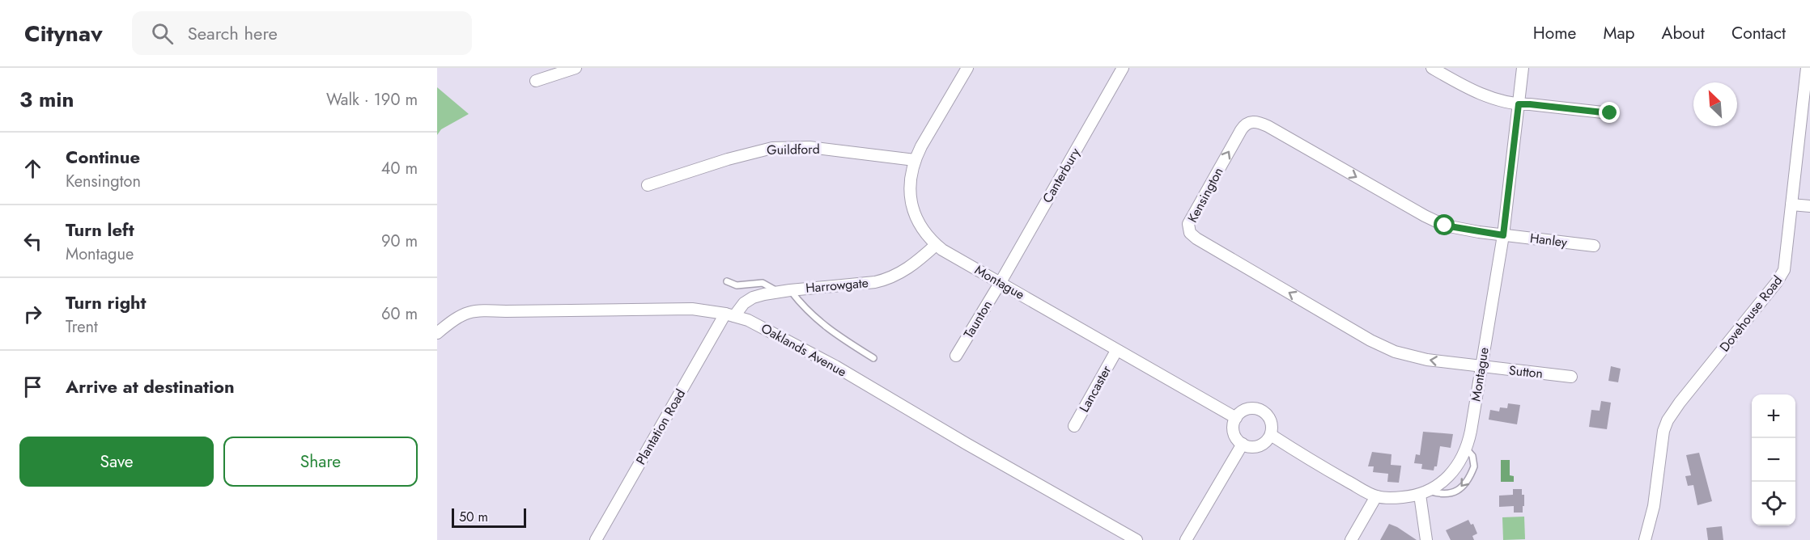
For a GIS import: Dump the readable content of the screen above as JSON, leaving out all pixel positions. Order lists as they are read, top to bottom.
{
  "streets": {
    "street": [
      "Guildford",
      "Canterbury",
      "Kensington",
      "Hanley",
      "Montague",
      "Harrowgate",
      "Dovehouse Road",
      "Taunton",
      "Oaklands Avenue",
      "Sutton",
      "Lancaster",
      "Plantation Road"
    ]
  },
  "crossings": [
    ["Guildford", "Montague"],
    ["Canterbury", "Montague"],
    ["Canterbury", "Taunton"],
    ["Kensington", "Hanley"],
    ["Kensington", "Montague"],
    ["Kensington", "Sutton"],
    ["Hanley", "Montague"],
    ["Montague", "Harrowgate"],
    ["Montague", "Taunton"],
    ["Montague", "Sutton"],
    ["Montague", "Lancaster"],
    ["Harrowgate", "Oaklands Avenue"],
    ["Harrowgate", "Plantation Road"],
    ["Oaklands Avenue", "Plantation Road"]
  ],
  "scale_bar": "50 m",
  "north": "top left",
  "page": {
    "header": "Citynav",
    "search": "Search here",
    "nav": [
      "Home",
      "Map",
      "About",
      "Contact"
    ],
    "heading": ["3 min", "Walk · 190 m"],
    "list": [
      ["Continue", "Kensington", "40 m"],
      ["Turn left", "Montague", "90 m"],
      ["Turn right", "Trent", "60 m"],
      "Arrive at destination"
    ],
    "map_buttons": ["+", "−"],
    "buttons": ["Save", "Share"],
    "scale": "50 m"
  }
}
